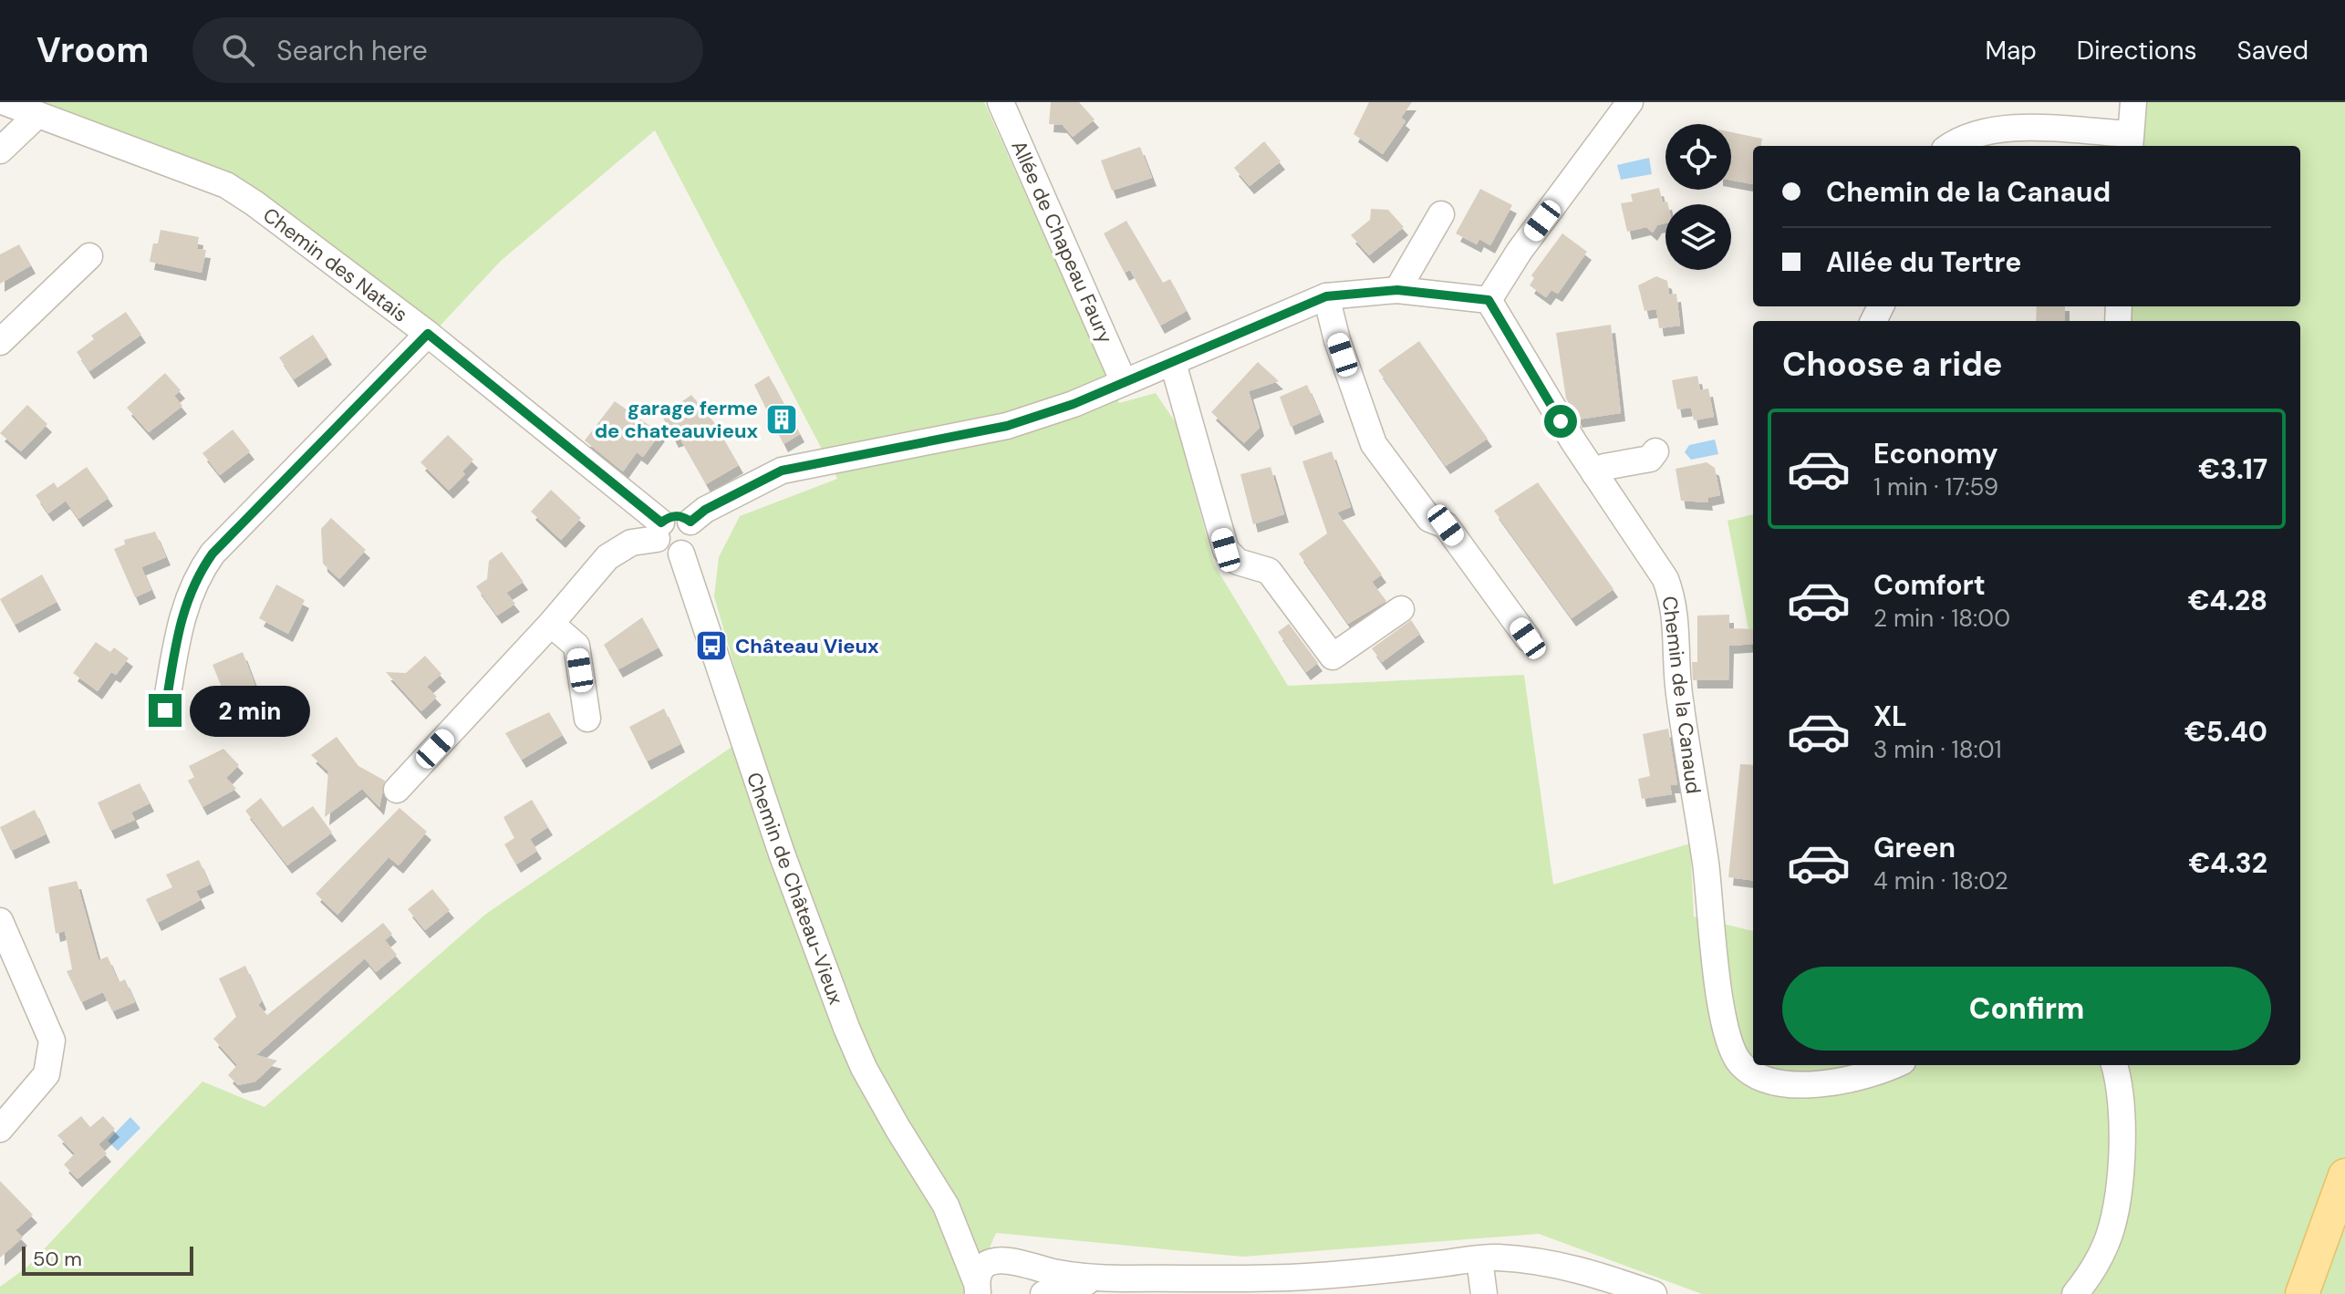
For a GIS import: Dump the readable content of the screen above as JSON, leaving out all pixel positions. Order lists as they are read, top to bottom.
{
  "streets": {
    "street": [
      "Allée de Chapeau Faury",
      "Chemin des Natais",
      "Chemin de la Canaud",
      "Chemin de Château-Vieux"
    ]
  },
  "crossings": [
    ["Chemin des Natais", "Chemin de Château-Vieux"]
  ],
  "places": {
    "building": ["garage ferme de chateauvieux"],
    "bus stop": ["Château Vieux"]
  },
  "scale_bar": "50 m",
  "page": {
    "header": "Vroom",
    "search": "Search here",
    "nav": ["Map", "Directions", "Saved"],
    "banner": ["Chemin de la Canaud", "Allée du Tertre"],
    "heading": "Choose a ride",
    "list": [
      {
        "name": "Economy",
        "note": "1 min · 17:59",
        "value": "€3.17"
      },
      {
        "name": "Comfort",
        "note": "2 min · 18:00",
        "value": "€4.28"
      },
      {
        "name": "XL",
        "note": "3 min · 18:01",
        "value": "€5.40"
      },
      {
        "name": "Green",
        "note": "4 min · 18:02",
        "value": "€4.32"
      }
    ],
    "bubble": "2 min",
    "buttons": "Confirm",
    "scale": "50 m"
  }
}
